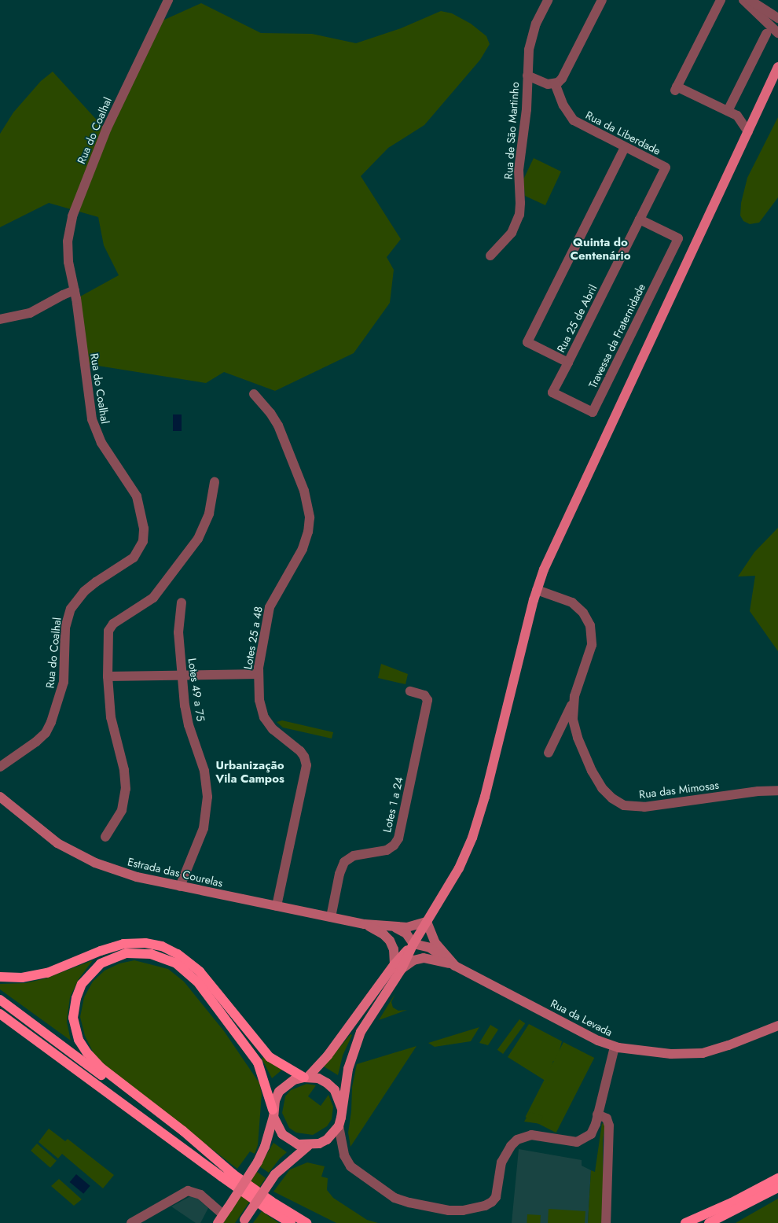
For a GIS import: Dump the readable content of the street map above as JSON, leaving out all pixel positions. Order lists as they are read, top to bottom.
{
  "streets": {
    "main road": ["Estrada das Courelas", "Rua da Levada"],
    "street": [
      "Rua do Coalhal",
      "Rua de São Martinho",
      "Rua da Liberdade",
      "Rua 25 de Abril",
      "Travessa da Fraternidade",
      "Lotes 25 a 48",
      "Lotes 49 a 75",
      "Rua das Mimosas",
      "Lotes 1 a 24"
    ]
  },
  "crossings": [
    ["Rua da Liberdade", "Rua 25 de Abril"],
    ["Rua 25 de Abril", "Travessa da Fraternidade"],
    ["Lotes 25 a 48", "Estrada das Courelas"],
    ["Lotes 49 a 75", "Estrada das Courelas"],
    ["Lotes 1 a 24", "Estrada das Courelas"]
  ],
  "districts": ["Quinta do Centenário", "Urbanização Vila Campos"]
}
